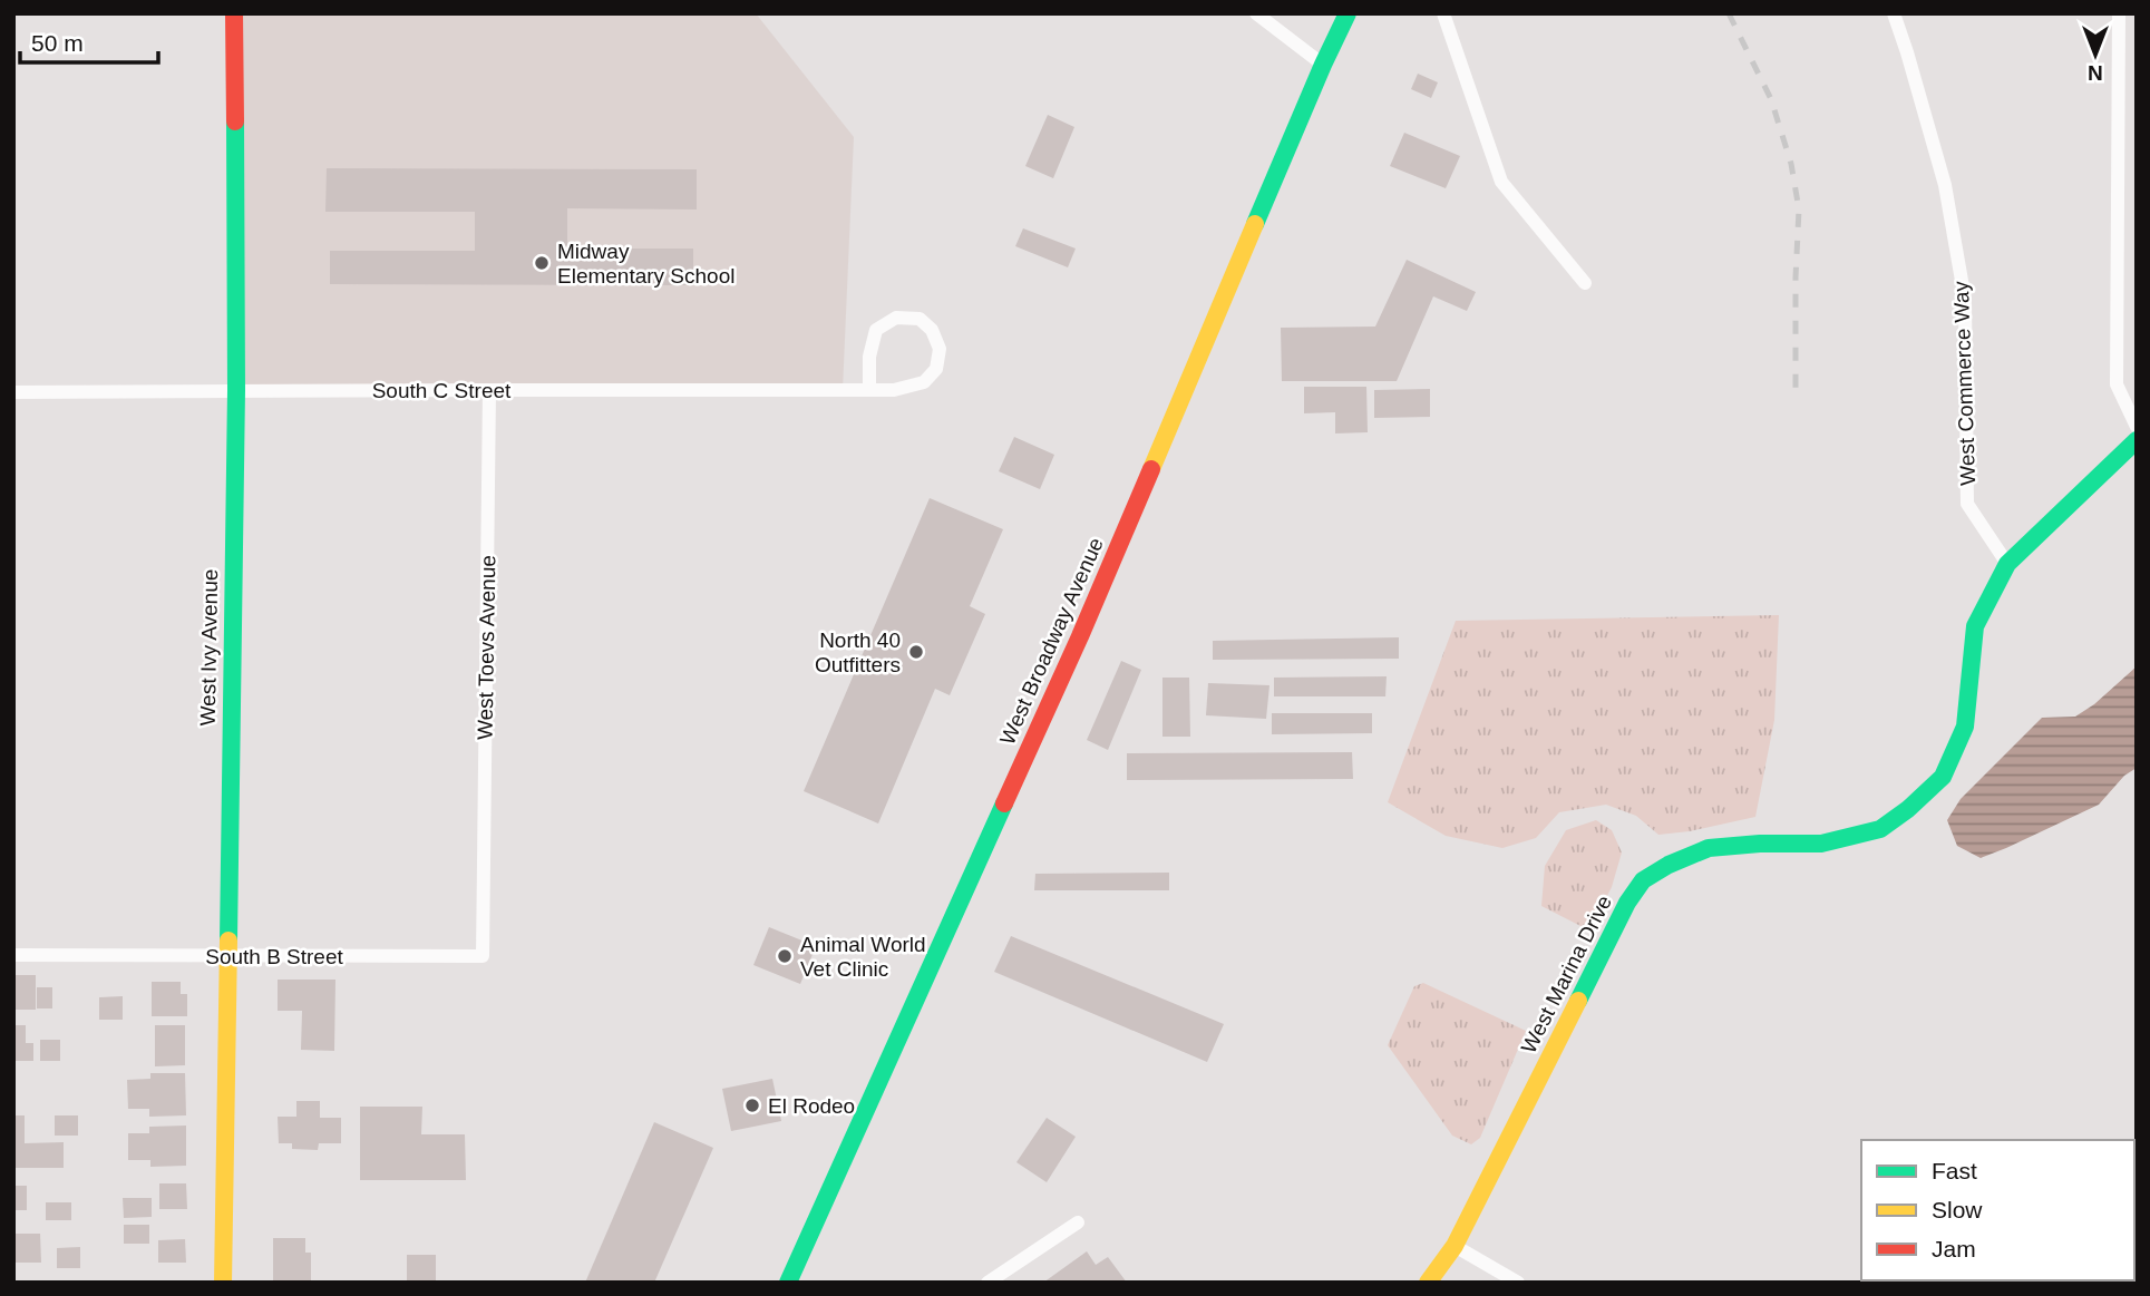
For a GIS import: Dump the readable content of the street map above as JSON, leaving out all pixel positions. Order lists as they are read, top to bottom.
{
  "streets": {
    "street": [
      "West Commerce Way",
      "South C Street",
      "West Broadway Avenue",
      "West Ivy Avenue",
      "West Toevs Avenue",
      "South B Street",
      "West Marina Drive"
    ]
  },
  "crossings": [
    ["West Commerce Way", "West Marina Drive"],
    ["South C Street", "West Ivy Avenue"],
    ["South C Street", "West Toevs Avenue"],
    ["West Ivy Avenue", "South B Street"],
    ["West Toevs Avenue", "South B Street"]
  ],
  "places": [
    "Midway Elementary School",
    "North 40 Outfitters",
    "Animal World Vet Clinic",
    "El Rodeo"
  ],
  "legend": ["Fast", "Slow", "Jam"],
  "scale_bar": "50 m",
  "north": "bottom"
}
